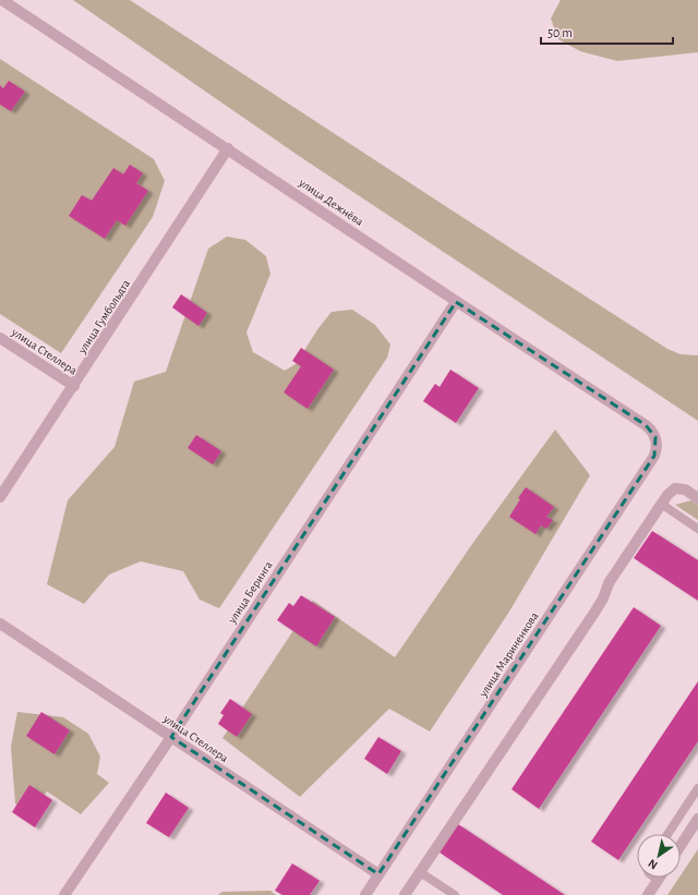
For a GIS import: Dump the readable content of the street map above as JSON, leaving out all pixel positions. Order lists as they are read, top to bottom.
{
  "streets": {
    "street": [
      "улица Дежнёва",
      "улица Гумбольдта",
      "улица Стеллера",
      "улица Беринга",
      "улица Мариненкова"
    ]
  },
  "crossings": [
    ["улица Дежнёва", "улица Гумбольдта"],
    ["улица Дежнёва", "улица Беринга"],
    ["улица Дежнёва", "улица Мариненкова"],
    ["улица Гумбольдта", "улица Стеллера"],
    ["улица Стеллера", "улица Беринга"],
    ["улица Стеллера", "улица Мариненкова"]
  ],
  "scale_bar": "50 m",
  "north": "bottom left"
}
